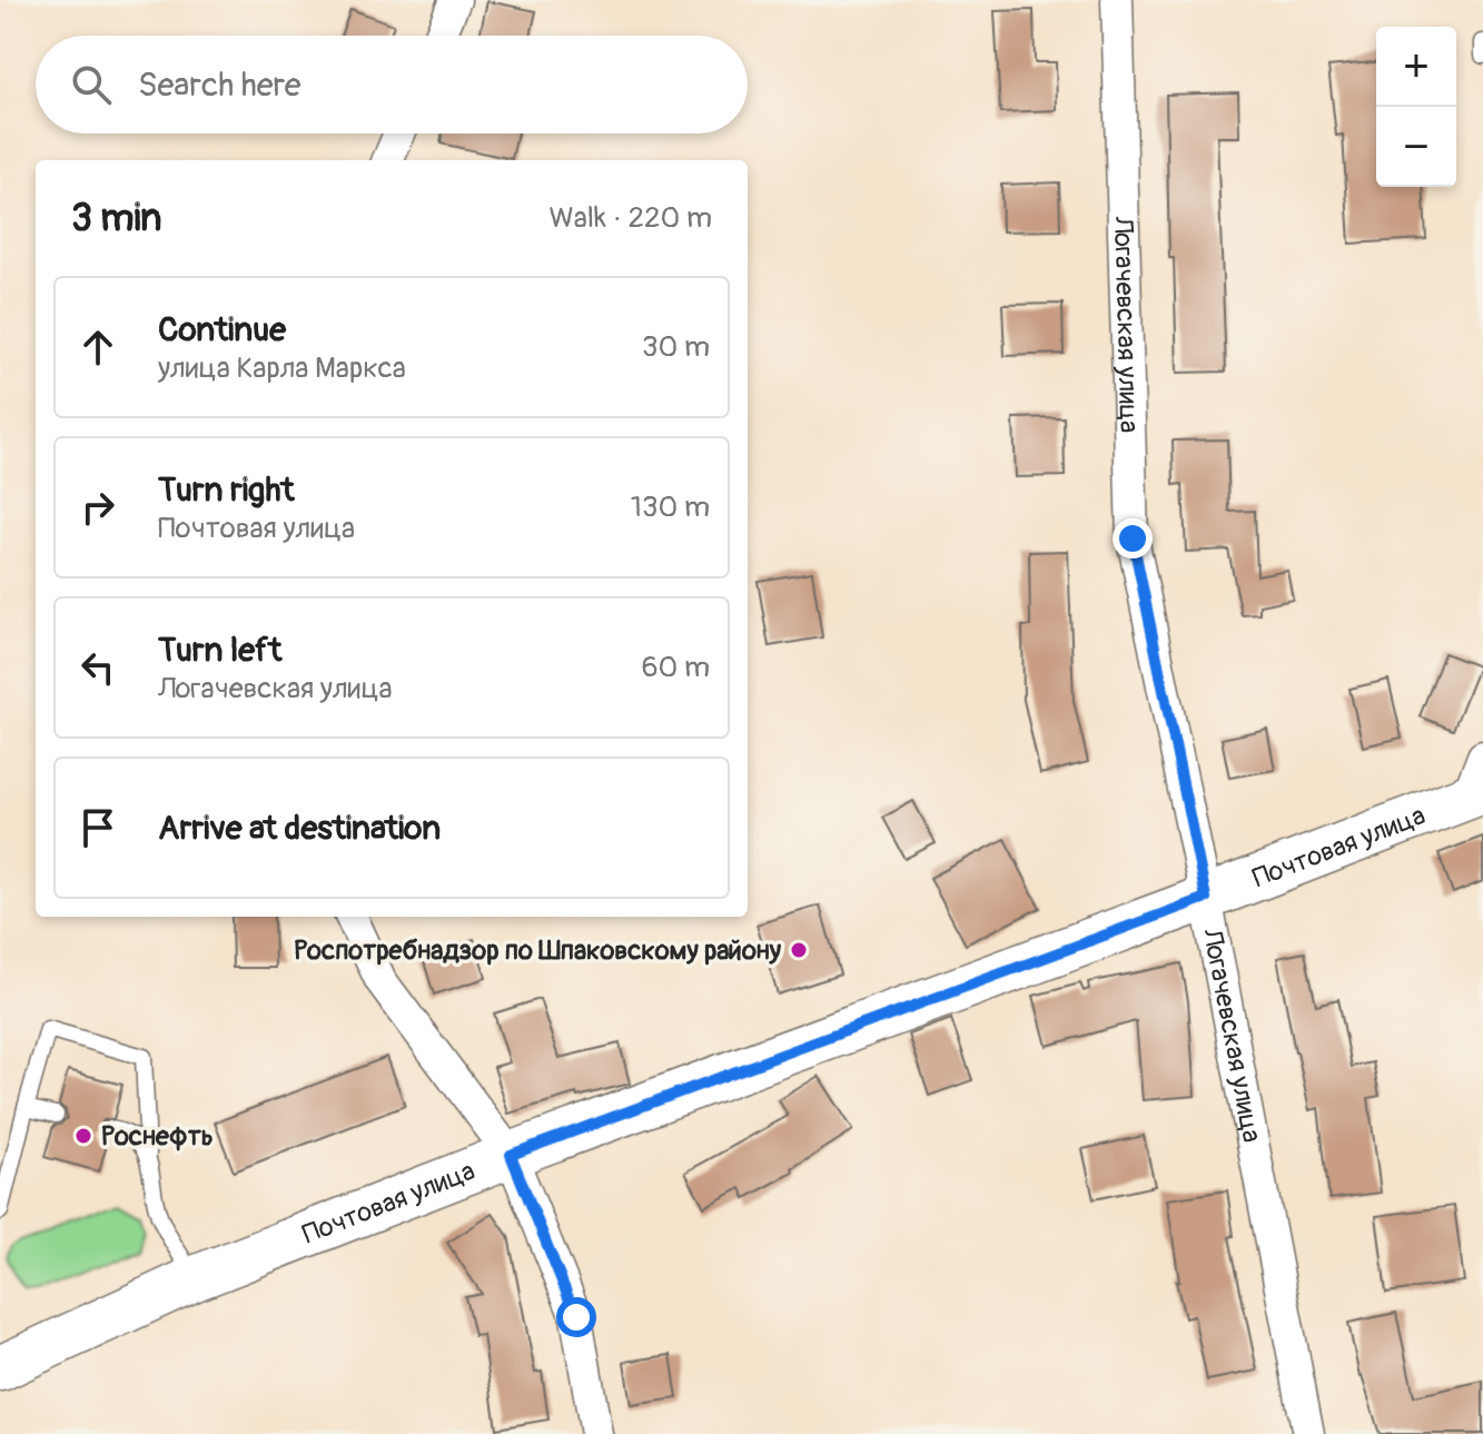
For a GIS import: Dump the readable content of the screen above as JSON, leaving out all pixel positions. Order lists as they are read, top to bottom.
{
  "streets": {
    "main road": ["Почтовая улица"],
    "street": ["Логачевская улица"]
  },
  "crossings": [
    ["Логачевская улица", "Почтовая улица"]
  ],
  "places": ["Роспотребнадзор по Шпаковскому району", "Роснефть"],
  "page": {
    "map_buttons": ["+", "−"],
    "search": "Search here",
    "heading": ["3 min", "Walk · 220 m"],
    "list": [
      ["Continue", "улица Карла Маркса", "30 m"],
      ["Turn right", "Почтовая улица", "130 m"],
      ["Turn left", "Логачевская улица", "60 m"],
      "Arrive at destination"
    ]
  }
}
